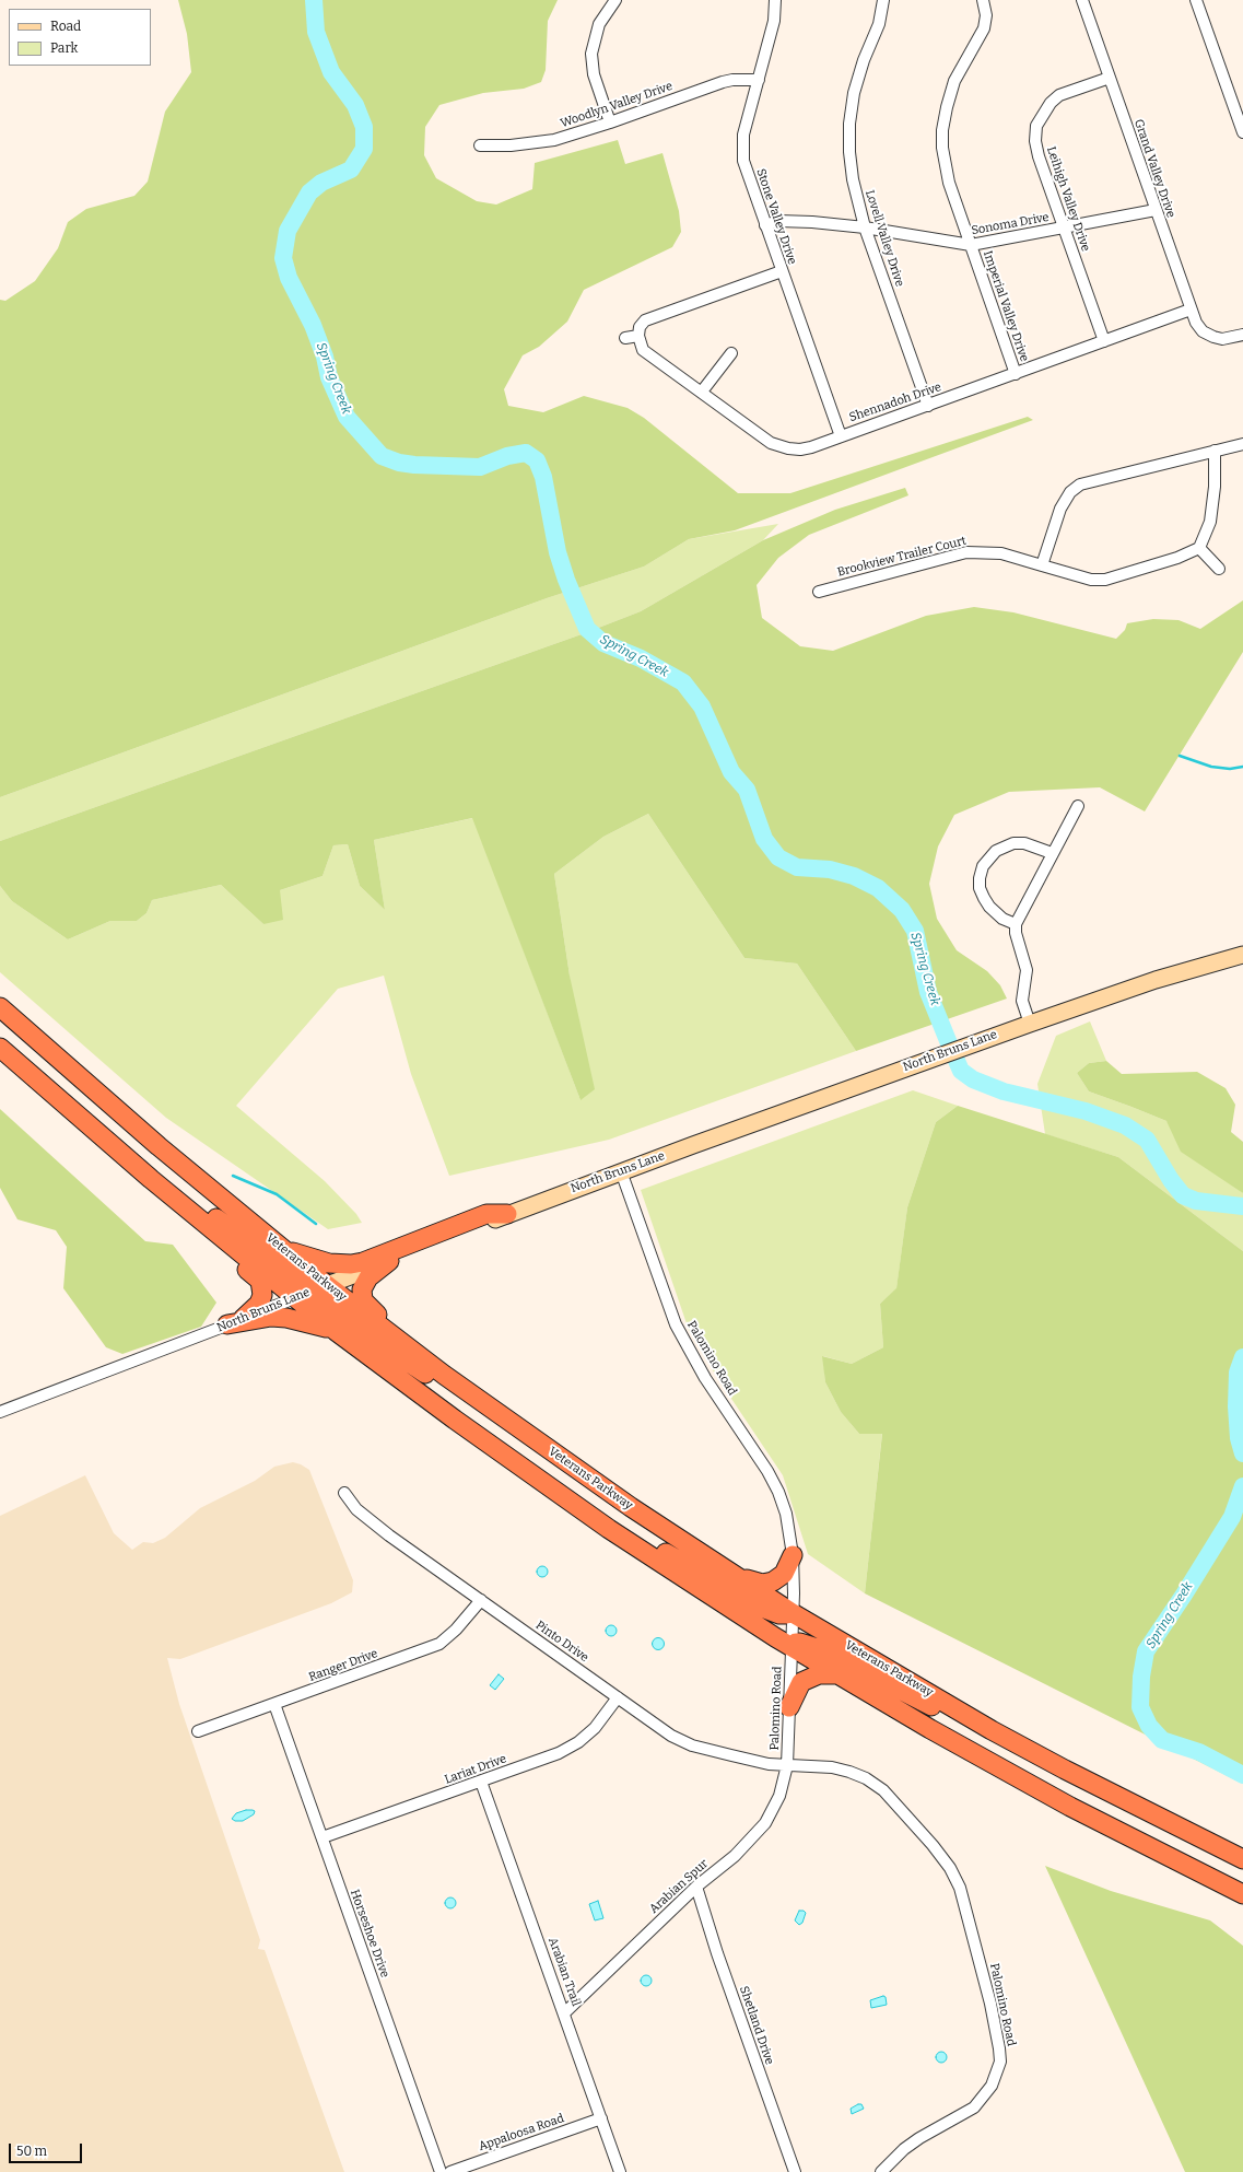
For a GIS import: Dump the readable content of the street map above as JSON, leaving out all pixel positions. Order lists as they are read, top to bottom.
{
  "streets": {
    "highway": ["Veterans Parkway"],
    "main road": ["North Bruns Lane"],
    "street": [
      "Woodlyn Valley Drive",
      "Grand Valley Drive",
      "Leihigh Valley Drive",
      "Stone Valley Drive",
      "Sonoma Drive",
      "Lovell Valley Drive",
      "Imperial Valley Drive",
      "Shennadoh Drive",
      "Brookview Trailer Court",
      "Palomino Road",
      "Pinto Drive",
      "Ranger Drive",
      "Lariat Drive",
      "Arabian Spur",
      "Horseshoe Drive",
      "Arabian Trail",
      "Shetland Drive",
      "Appaloosa Road"
    ]
  },
  "crossings": [
    ["Woodlyn Valley Drive", "Stone Valley Drive"],
    ["Grand Valley Drive", "Leihigh Valley Drive"],
    ["Grand Valley Drive", "Sonoma Drive"],
    ["Grand Valley Drive", "Shennadoh Drive"],
    ["Leihigh Valley Drive", "Sonoma Drive"],
    ["Leihigh Valley Drive", "Shennadoh Drive"],
    ["Stone Valley Drive", "Sonoma Drive"],
    ["Stone Valley Drive", "Shennadoh Drive"],
    ["Sonoma Drive", "Lovell Valley Drive"],
    ["Sonoma Drive", "Imperial Valley Drive"],
    ["Lovell Valley Drive", "Shennadoh Drive"],
    ["Imperial Valley Drive", "Shennadoh Drive"],
    ["North Bruns Lane", "Veterans Parkway"],
    ["North Bruns Lane", "Palomino Road"],
    ["Veterans Parkway", "Palomino Road"],
    ["Palomino Road", "Pinto Drive"],
    ["Palomino Road", "Arabian Spur"],
    ["Pinto Drive", "Ranger Drive"],
    ["Pinto Drive", "Lariat Drive"],
    ["Pinto Drive", "Arabian Spur"],
    ["Ranger Drive", "Horseshoe Drive"],
    ["Lariat Drive", "Horseshoe Drive"],
    ["Lariat Drive", "Arabian Trail"],
    ["Arabian Spur", "Arabian Trail"],
    ["Arabian Spur", "Shetland Drive"],
    ["Arabian Trail", "Appaloosa Road"]
  ],
  "water": ["Spring Creek"],
  "legend": ["Road", "Park"],
  "scale_bar": "50 m"
}
